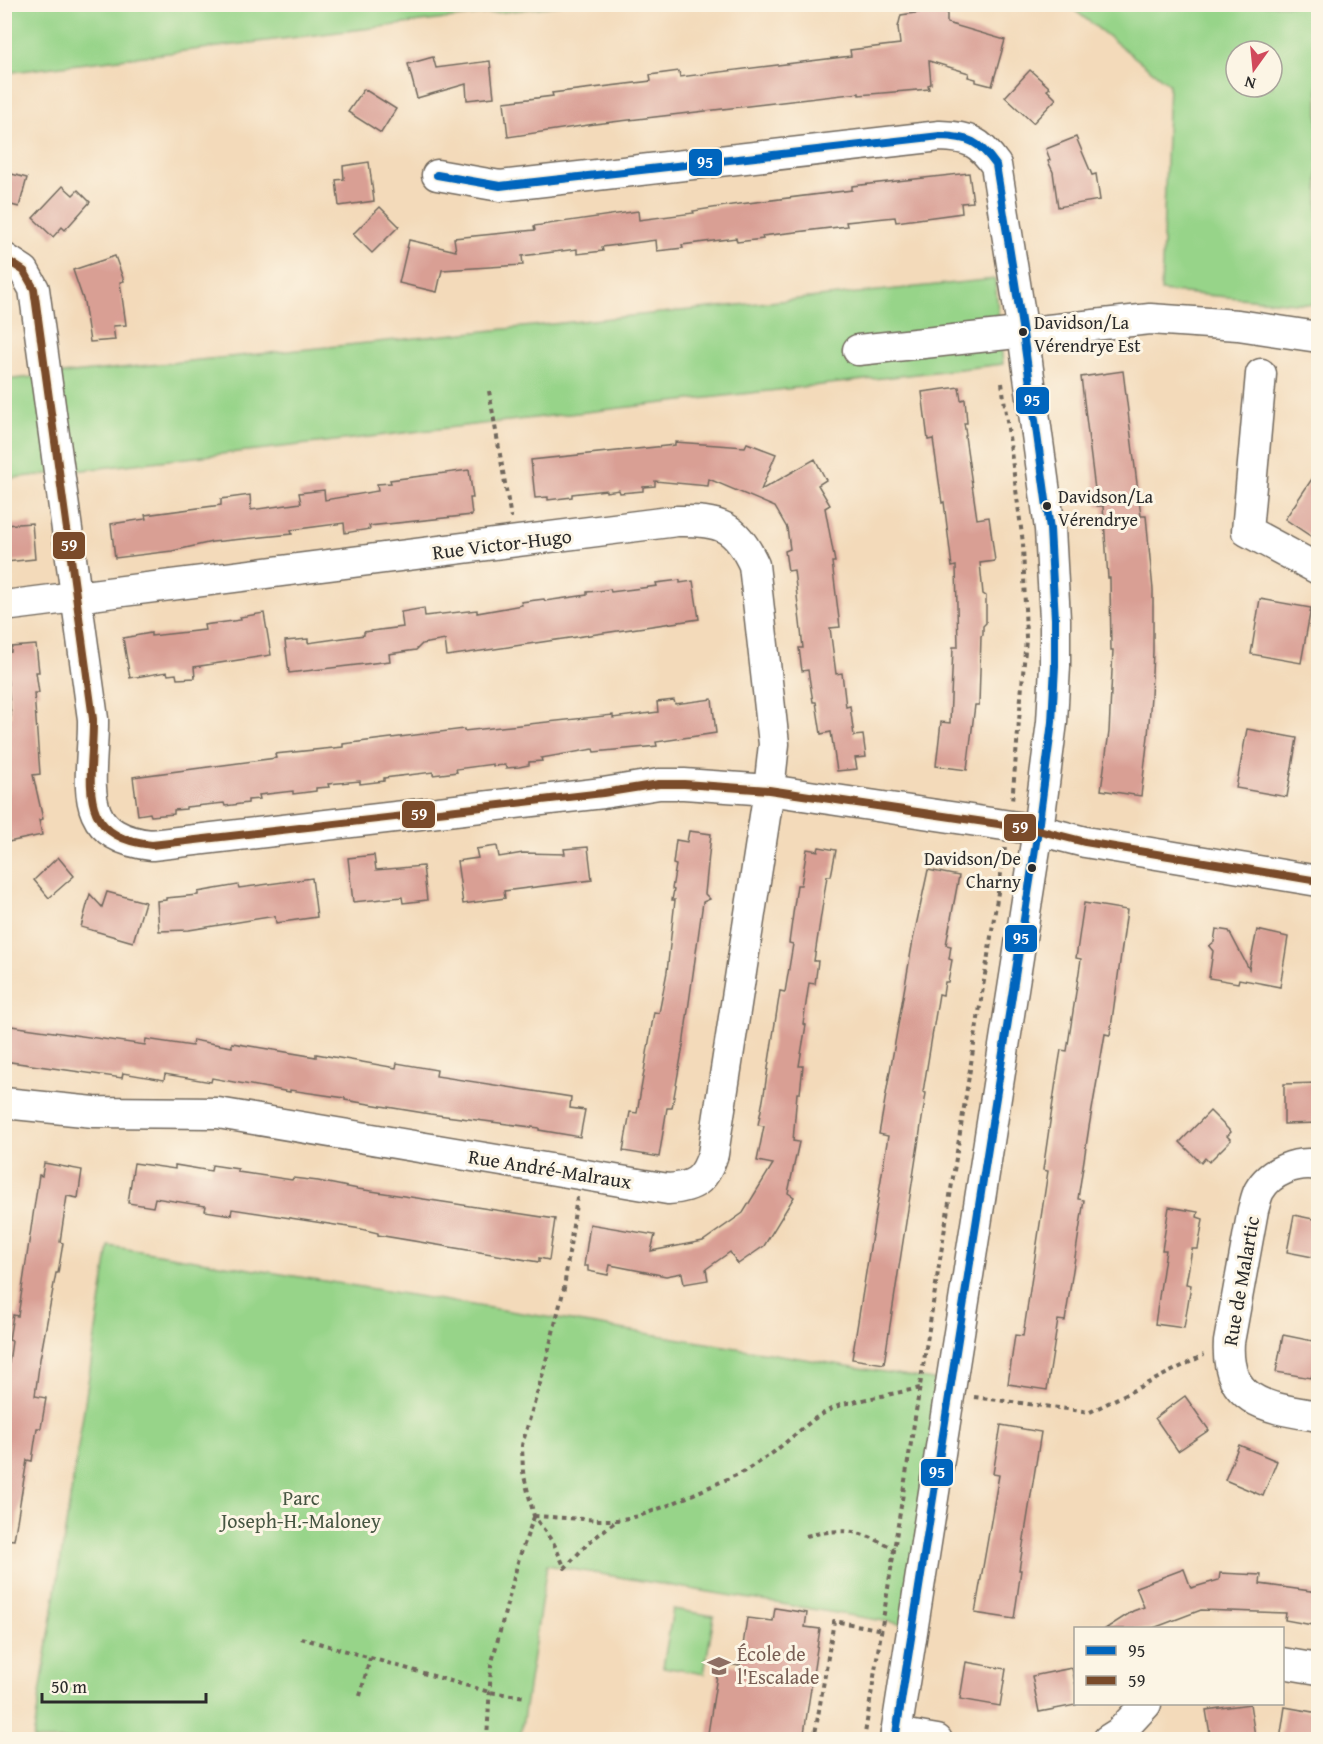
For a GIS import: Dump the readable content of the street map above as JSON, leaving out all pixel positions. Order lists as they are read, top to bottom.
{
  "streets": {
    "street": ["Rue Victor-Hugo", "Rue André-Malraux", "Rue de Malartic"]
  },
  "crossings": [
    ["Rue Victor-Hugo", "Rue André-Malraux"]
  ],
  "parks": ["Parc Joseph-H.-Maloney"],
  "places": {
    "other": ["Davidson/La Vérendrye Est", "Davidson/La Vérendrye", "Davidson/De Charny"],
    "school or university": ["École de l'Escalade"]
  },
  "lines": ["transit line 95", "transit line 59"],
  "legend": ["95", "59"],
  "scale_bar": "50 m",
  "north": "bottom"
}
